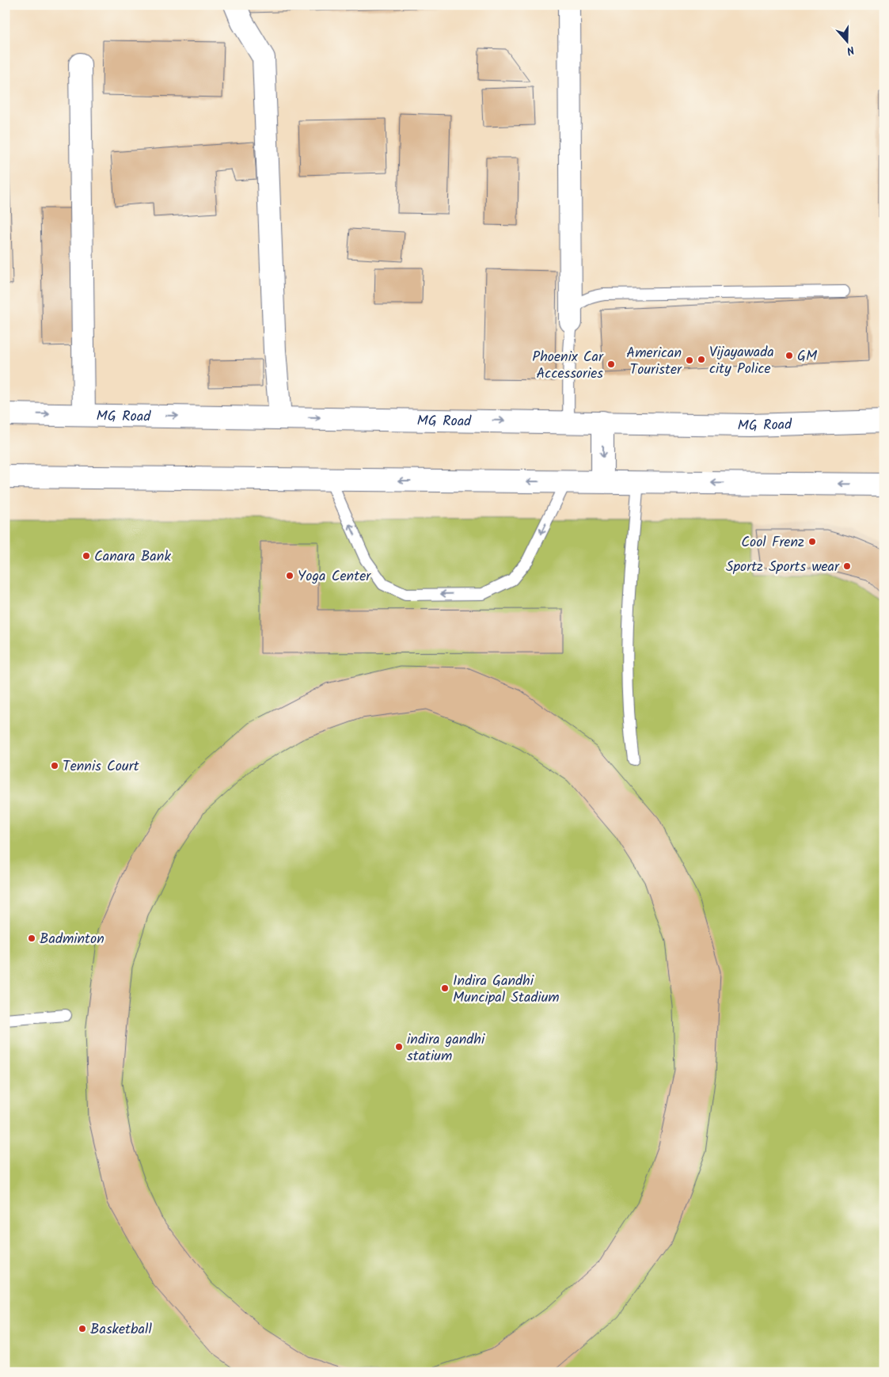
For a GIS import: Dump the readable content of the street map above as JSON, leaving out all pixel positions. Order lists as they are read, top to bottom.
{
  "streets": {
    "main road": ["MG Road"]
  },
  "places": [
    "GM",
    "Vijayawada city Police",
    "American Tourister",
    "Phoenix Car Accessories",
    "Cool Frenz",
    "Canara Bank",
    "Sportz Sports wear",
    "Yoga Center",
    "Tennis Court",
    "Badminton",
    "Indira Gandhi Muncipal Stadium",
    "indira gandhi statium",
    "Basketball"
  ],
  "north": "bottom"
}
